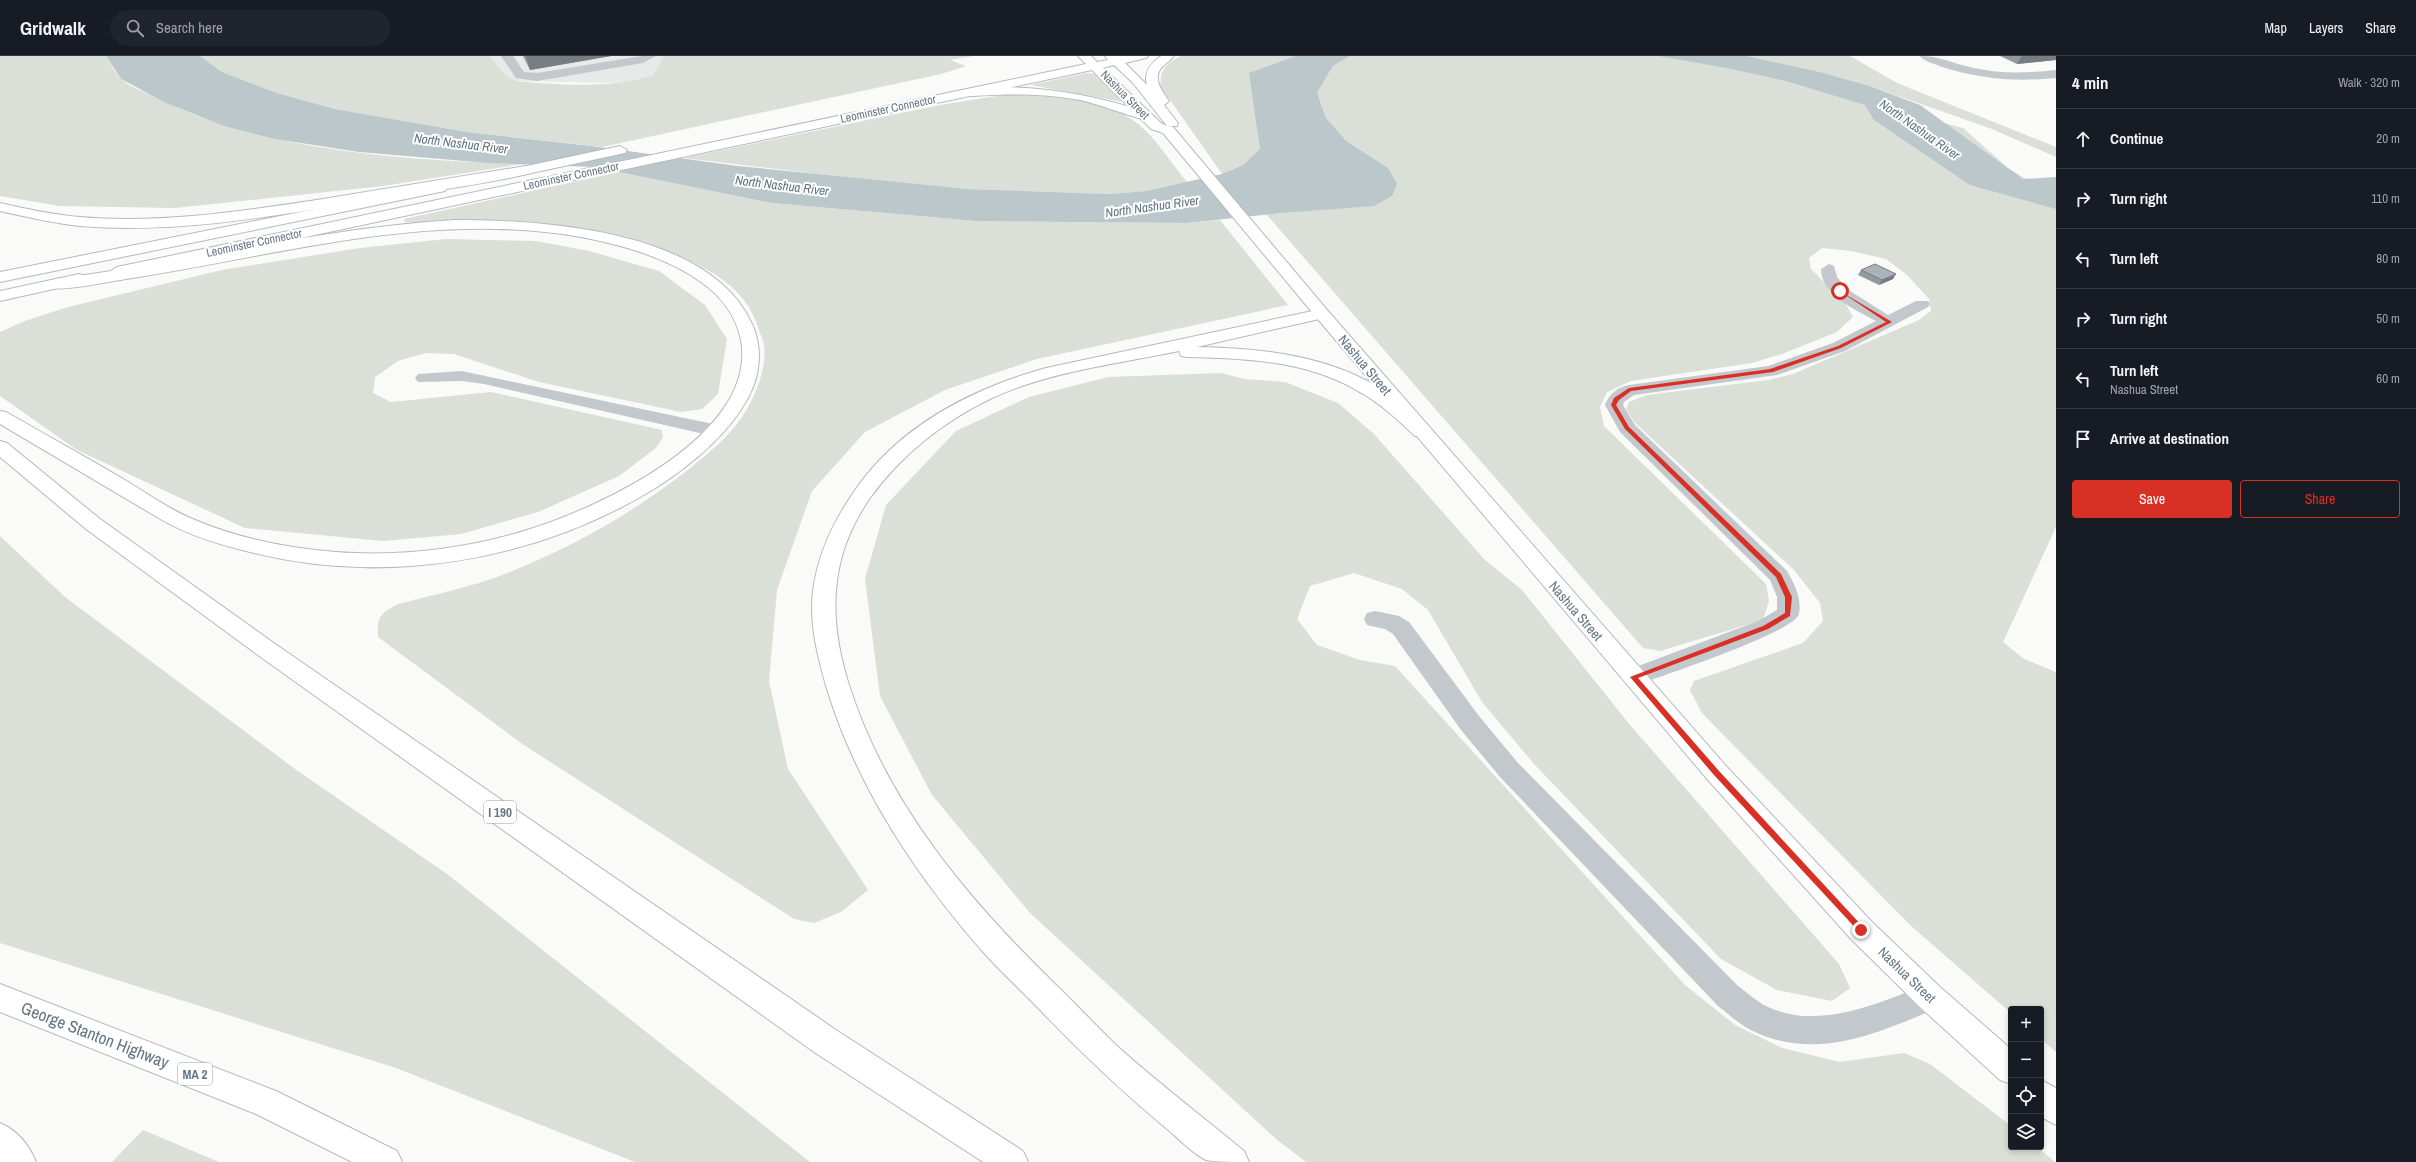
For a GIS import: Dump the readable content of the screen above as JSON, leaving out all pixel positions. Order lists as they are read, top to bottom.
{
  "streets": {
    "main road": [
      "Nashua Street",
      "Leominster Connector",
      "I 190",
      "George Stanton Highway",
      "MA 2"
    ]
  },
  "crossings": [
    ["Nashua Street", "Leominster Connector"]
  ],
  "water": ["North Nashua River"],
  "page": {
    "header": "Gridwalk",
    "search": "Search here",
    "nav": ["Map", "Layers", "Share"],
    "heading": ["4 min", "Walk · 320 m"],
    "list": [
      ["Continue", "20 m"],
      ["Turn right", "110 m"],
      ["Turn left", "80 m"],
      ["Turn right", "50 m"],
      ["Turn left", "Nashua Street", "60 m"],
      "Arrive at destination"
    ],
    "buttons": ["Save", "Share"],
    "map_buttons": ["+", "−"]
  }
}
